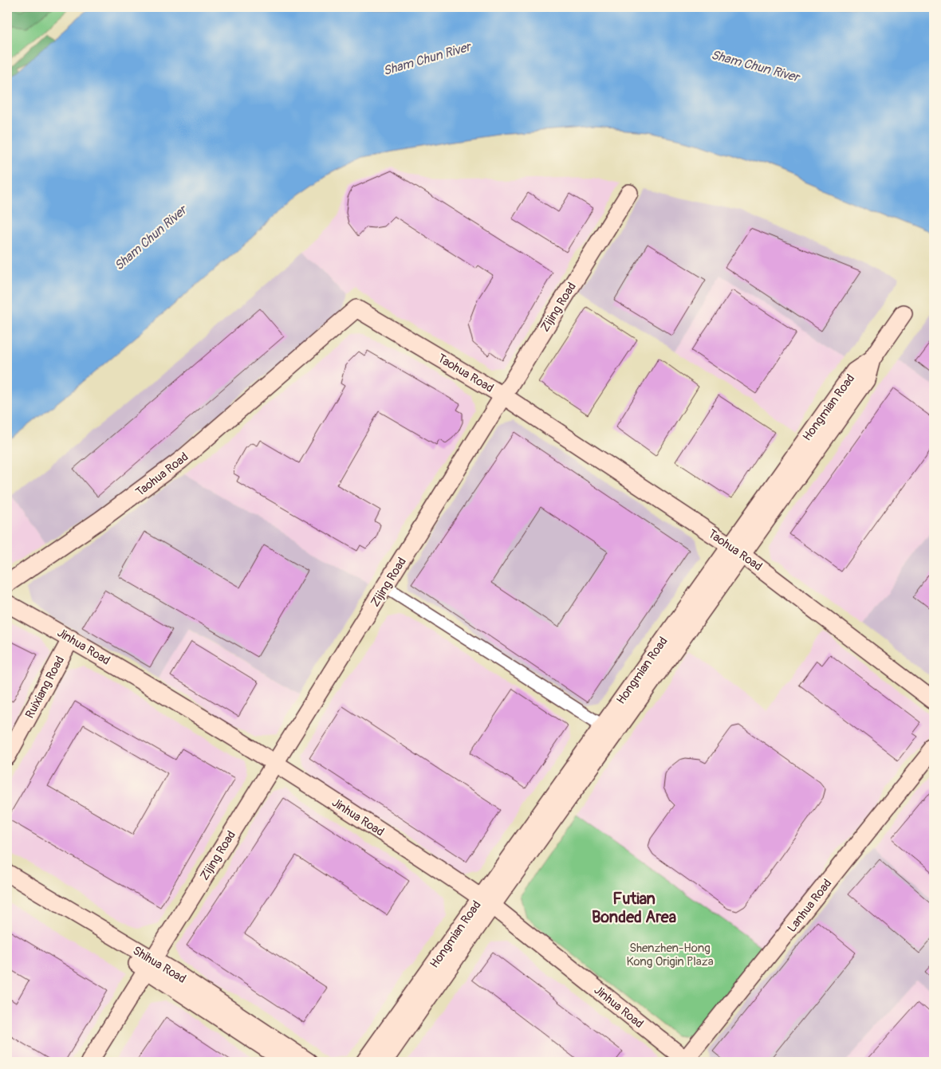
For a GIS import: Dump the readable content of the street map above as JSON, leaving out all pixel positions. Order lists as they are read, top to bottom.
{
  "streets": {
    "main road": [
      "Zijing Road",
      "Taohua Road",
      "Hongmian Road",
      "Jinhua Road",
      "Ruixiang Road",
      "Lanhua Road",
      "Shihua Road"
    ]
  },
  "crossings": [
    ["Zijing Road", "Taohua Road"],
    ["Zijing Road", "Jinhua Road"],
    ["Zijing Road", "Shihua Road"],
    ["Taohua Road", "Hongmian Road"],
    ["Hongmian Road", "Jinhua Road"],
    ["Jinhua Road", "Ruixiang Road"],
    ["Jinhua Road", "Lanhua Road"]
  ],
  "districts": ["Futian Bonded Area"],
  "water": ["Sham Chun River"],
  "parks": ["Shenzhen-Hong Kong Origin Plaza"]
}
